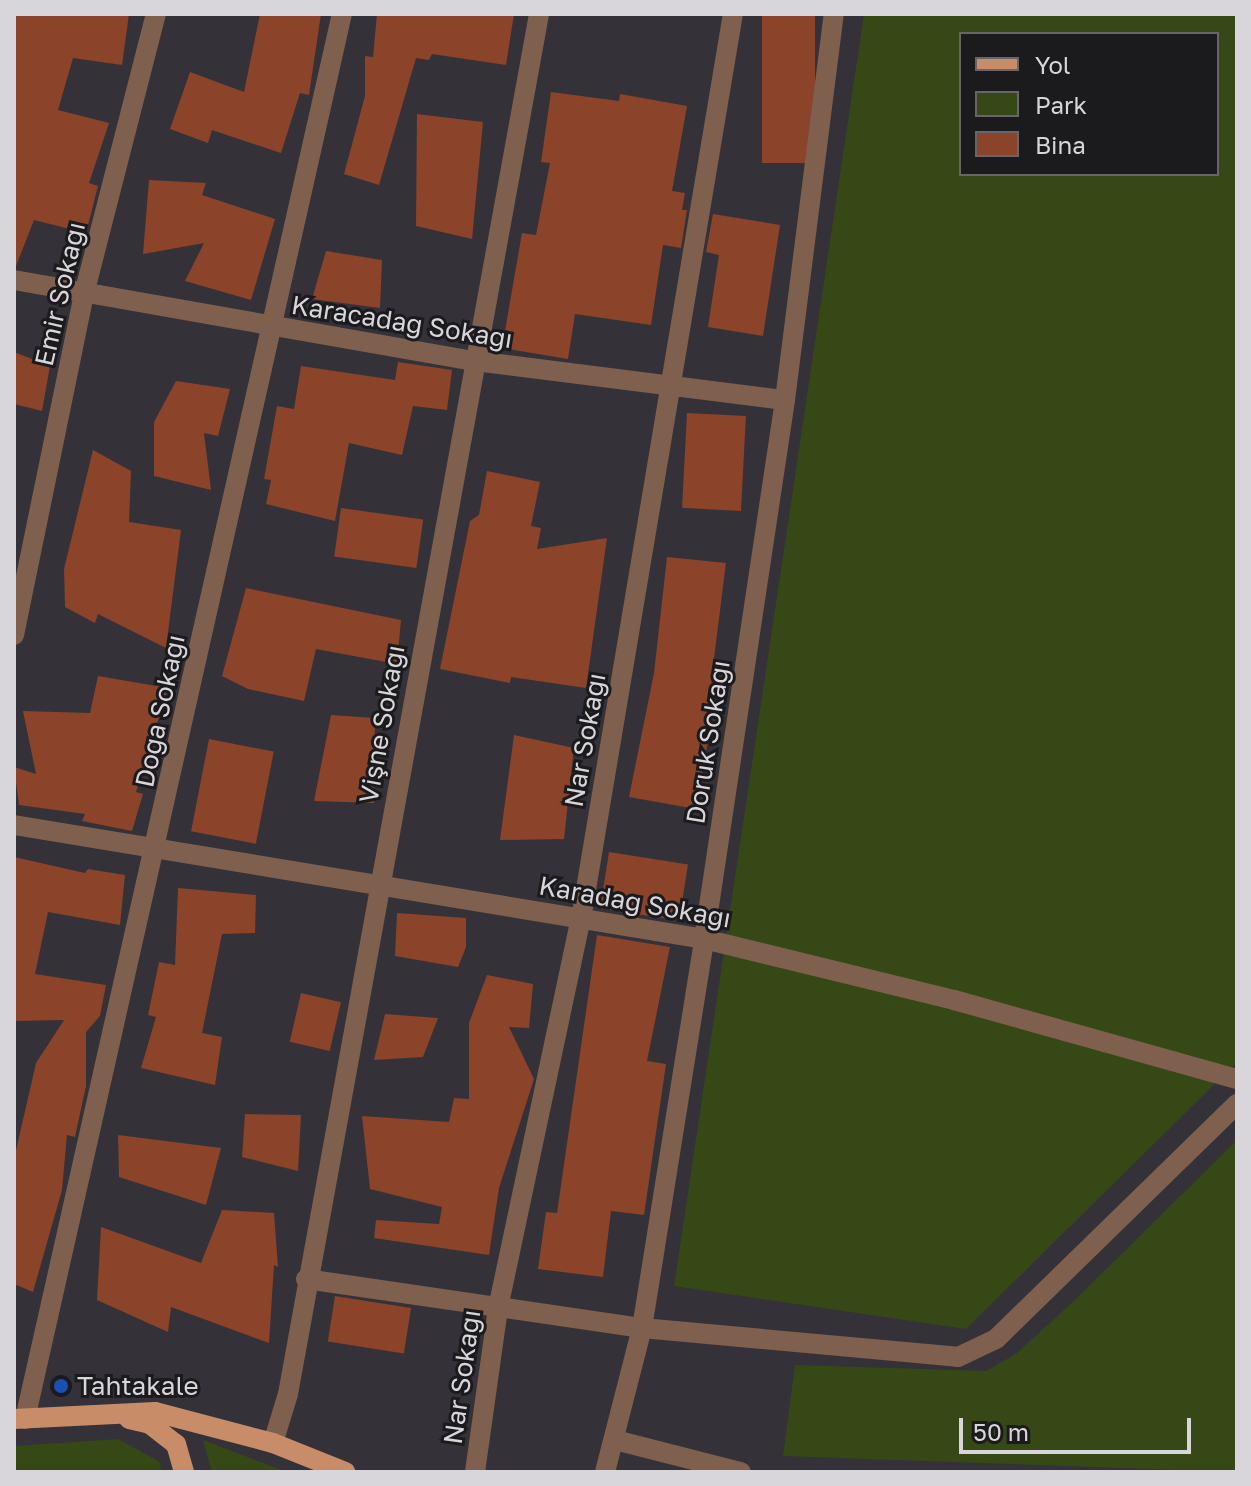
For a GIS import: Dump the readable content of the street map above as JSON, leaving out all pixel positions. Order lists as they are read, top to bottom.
{
  "streets": {
    "street": [
      "Emir Sokağı",
      "Karacadağ Sokağı",
      "Doğa Sokağı",
      "Vişne Sokağı",
      "Nar Sokağı",
      "Doruk Sokağı",
      "Karadağ Sokağı"
    ]
  },
  "crossings": [
    ["Emir Sokağı", "Karacadağ Sokağı"],
    ["Karacadağ Sokağı", "Doğa Sokağı"],
    ["Karacadağ Sokağı", "Vişne Sokağı"],
    ["Karacadağ Sokağı", "Nar Sokağı"],
    ["Karacadağ Sokağı", "Doruk Sokağı"],
    ["Doğa Sokağı", "Karadağ Sokağı"],
    ["Vişne Sokağı", "Karadağ Sokağı"],
    ["Nar Sokağı", "Karadağ Sokağı"],
    ["Doruk Sokağı", "Karadağ Sokağı"]
  ],
  "places": ["Tahtakale"],
  "legend": ["Yol", "Park", "Bina"],
  "scale_bar": "50 m"
}
